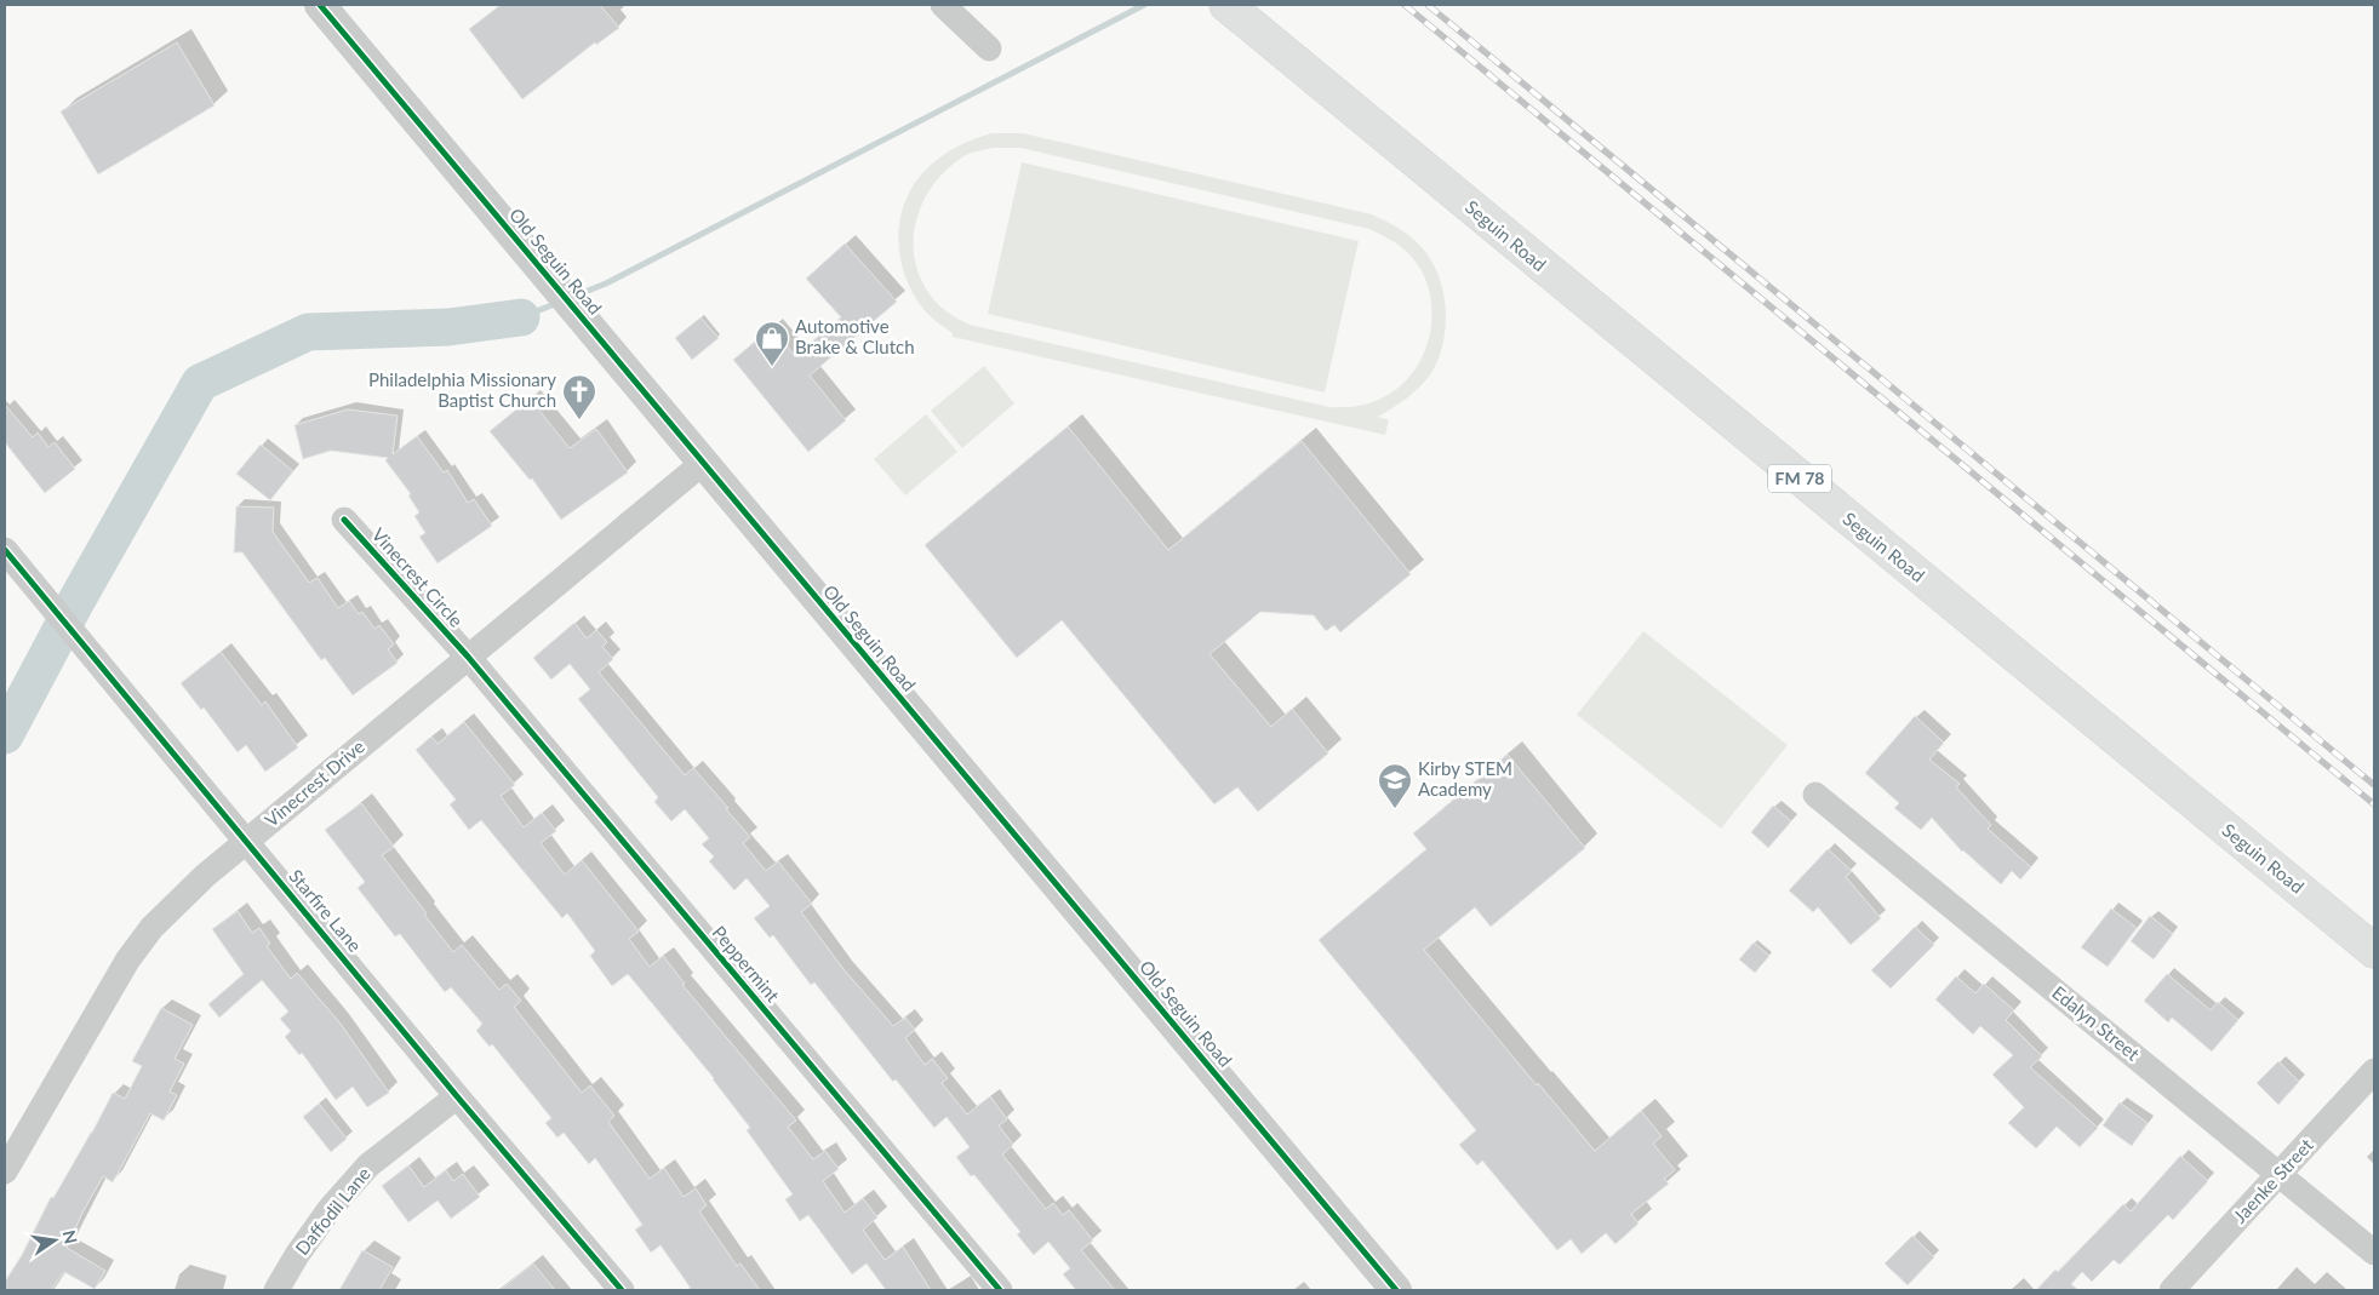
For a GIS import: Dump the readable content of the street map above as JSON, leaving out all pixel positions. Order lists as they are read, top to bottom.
{
  "streets": {
    "main road": ["Seguin Road", "FM 78"],
    "street": [
      "Old Seguin Road",
      "Vinecrest Circle",
      "Vinecrest Drive",
      "Starfire Lane",
      "Peppermint",
      "Edalyn Street",
      "Jaenke Street",
      "Daffodil Lane"
    ]
  },
  "crossings": [
    ["Old Seguin Road", "Vinecrest Drive"],
    ["Vinecrest Circle", "Vinecrest Drive"],
    ["Vinecrest Circle", "Peppermint"],
    ["Vinecrest Drive", "Starfire Lane"],
    ["Vinecrest Drive", "Peppermint"],
    ["Starfire Lane", "Daffodil Lane"],
    ["Edalyn Street", "Jaenke Street"]
  ],
  "places": {
    "shop": ["Automotive Brake & Clutch"],
    "church": ["Philadelphia Missionary Baptist Church"],
    "school or university": ["Kirby STEM Academy"]
  },
  "north": "right"
}
